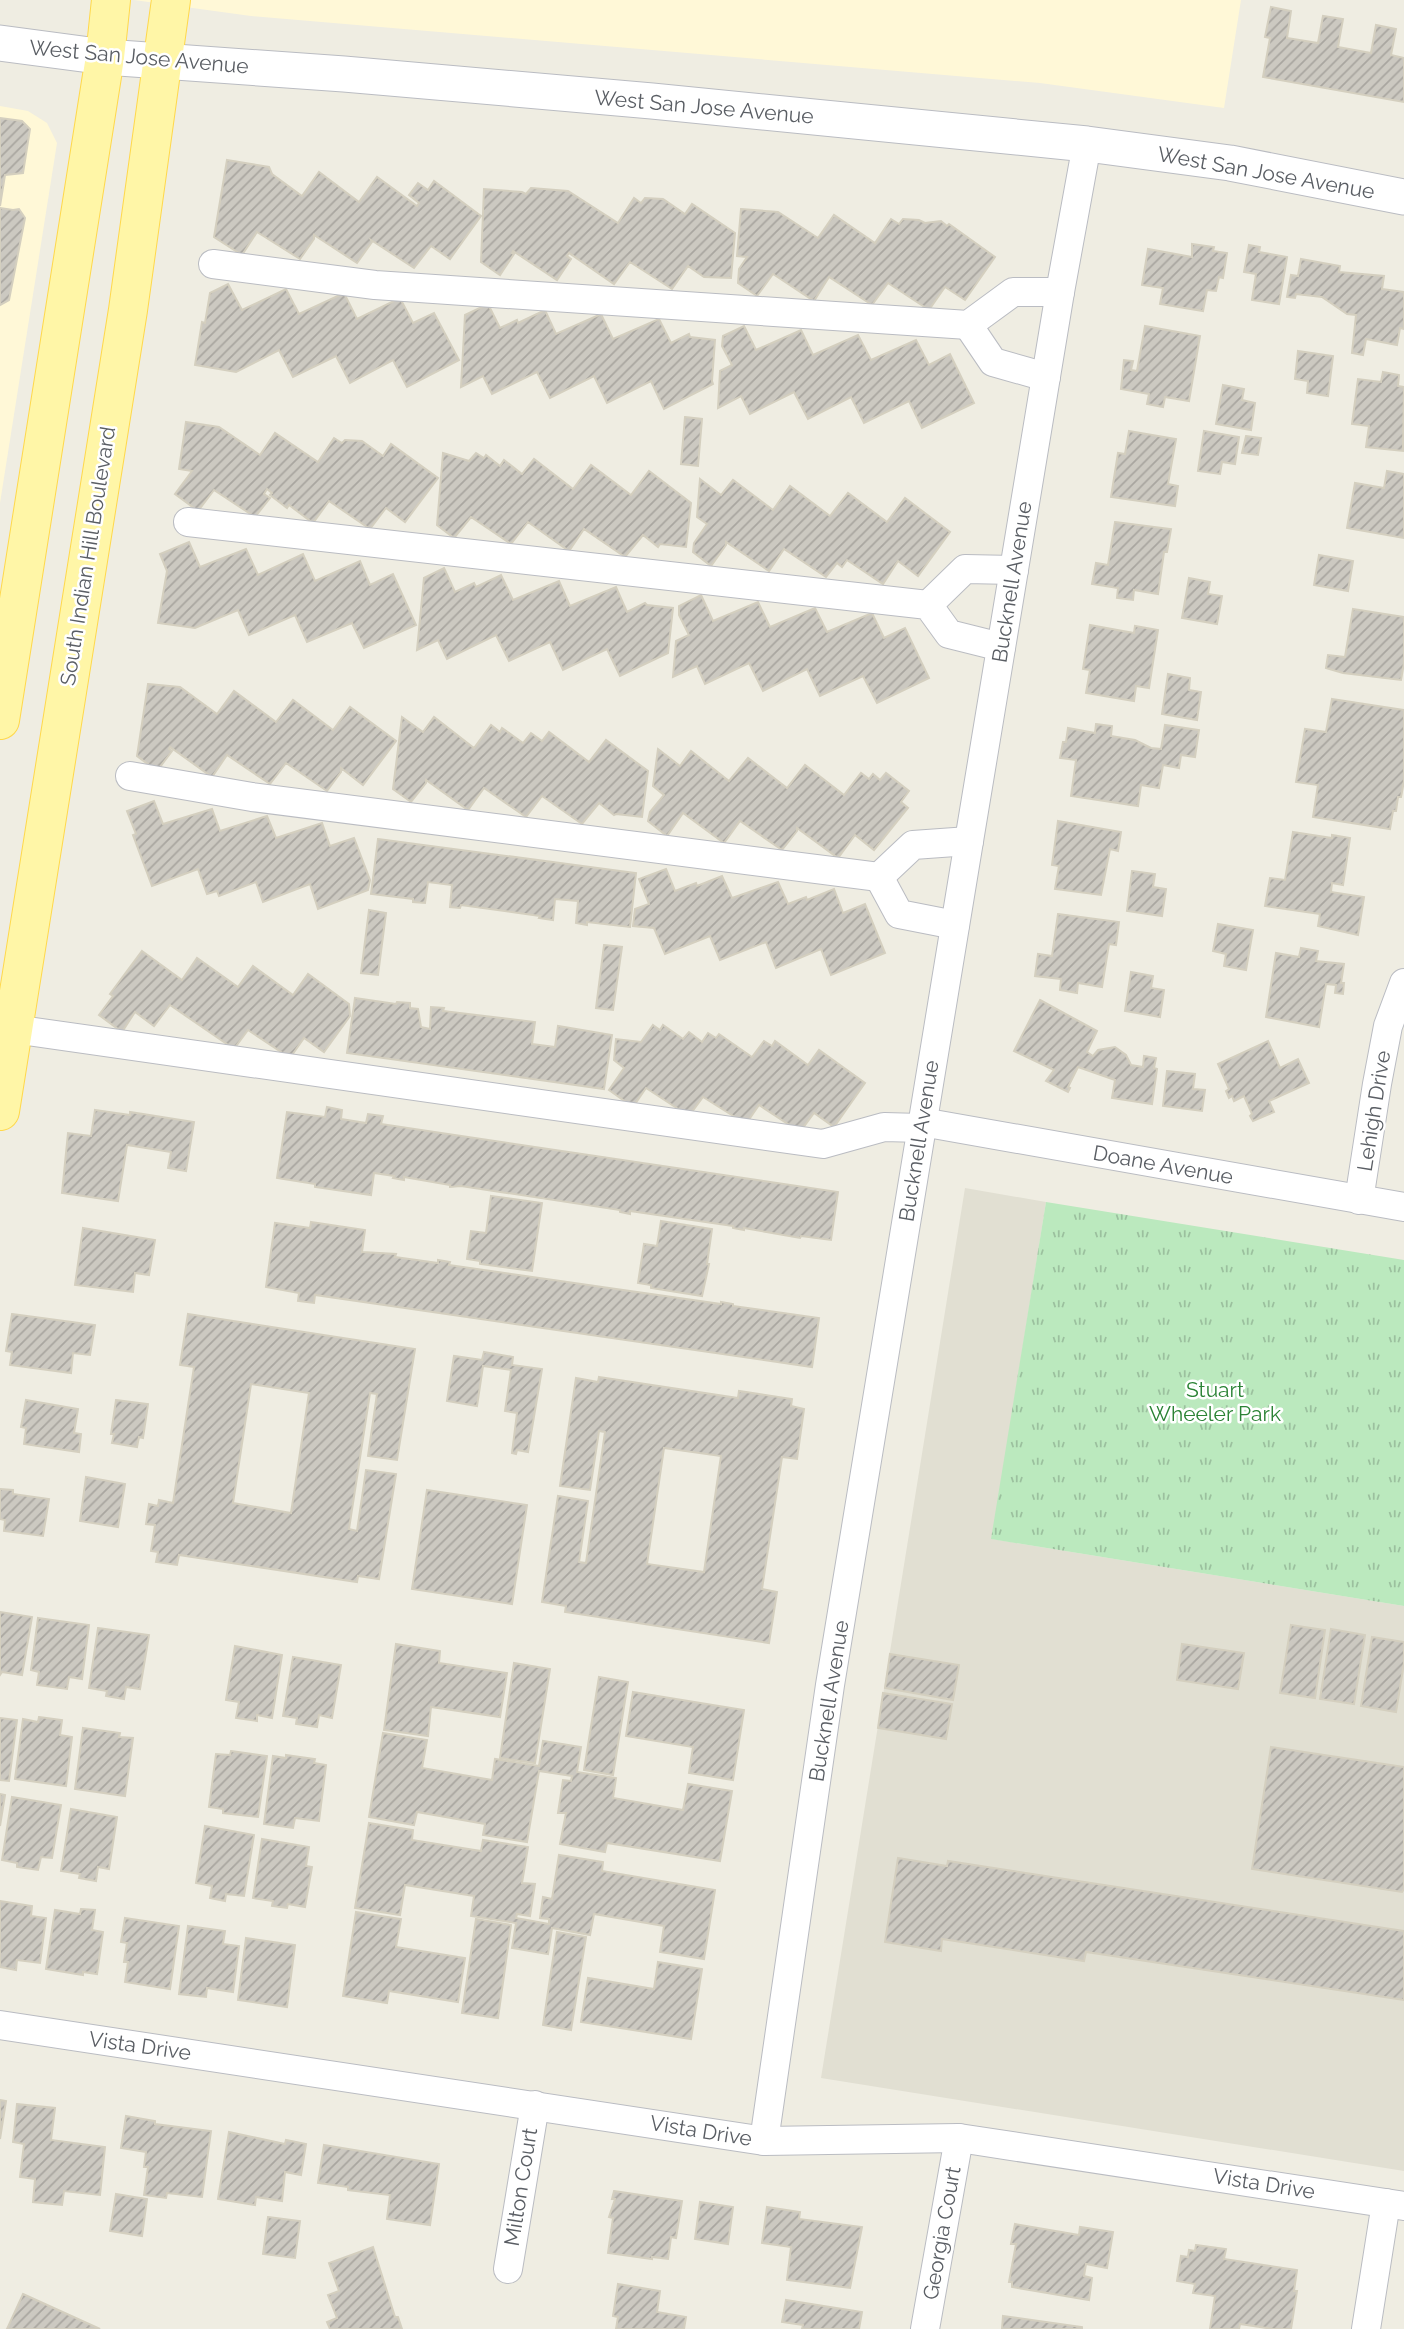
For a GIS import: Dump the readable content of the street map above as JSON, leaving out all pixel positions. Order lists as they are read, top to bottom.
{
  "streets": {
    "main road": ["South Indian Hill Boulevard"],
    "street": [
      "West San Jose Avenue",
      "Bucknell Avenue",
      "Lehigh Drive",
      "Doane Avenue",
      "Vista Drive",
      "Milton Court",
      "Georgia Court"
    ]
  },
  "crossings": [
    ["West San Jose Avenue", "South Indian Hill Boulevard"],
    ["West San Jose Avenue", "Bucknell Avenue"],
    ["South Indian Hill Boulevard", "Doane Avenue"],
    ["Bucknell Avenue", "Doane Avenue"],
    ["Bucknell Avenue", "Vista Drive"],
    ["Lehigh Drive", "Doane Avenue"],
    ["Vista Drive", "Milton Court"],
    ["Vista Drive", "Georgia Court"]
  ],
  "parks": ["Stuart Wheeler Park"]
}
